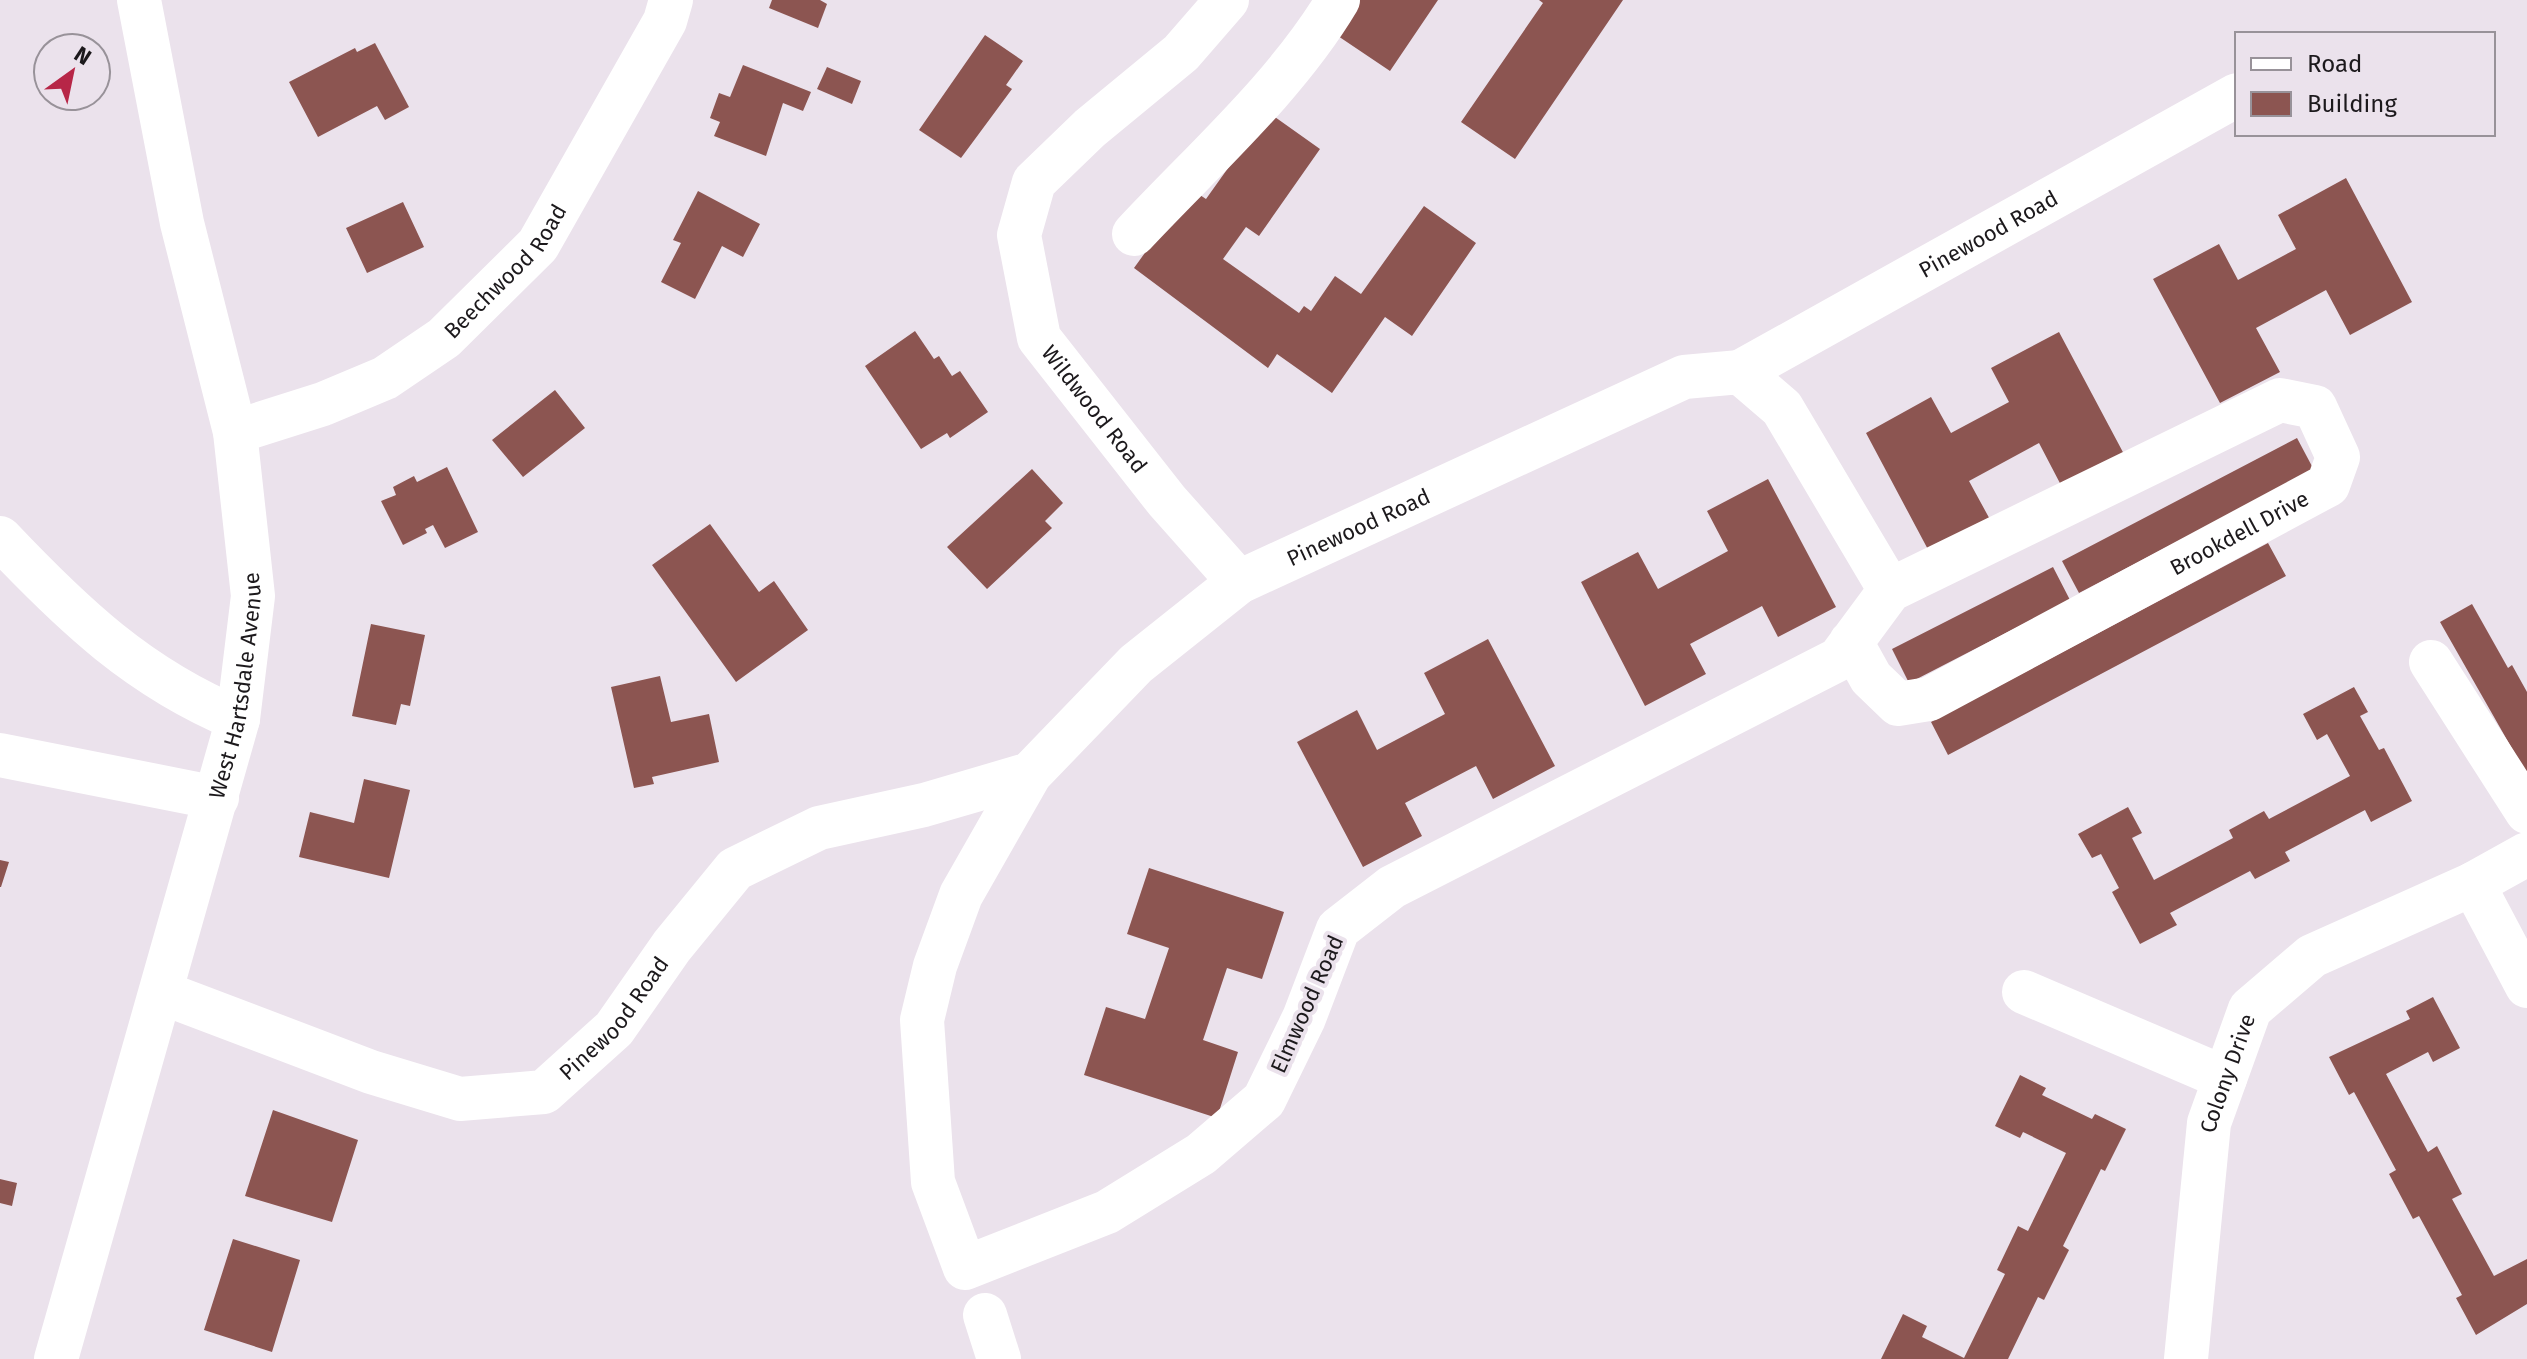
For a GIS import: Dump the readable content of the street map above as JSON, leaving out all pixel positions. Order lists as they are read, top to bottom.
{
  "streets": {
    "street": [
      "Pinewood Road",
      "Beechwood Road",
      "Wildwood Road",
      "Brookdell Drive",
      "West Hartsdale Avenue",
      "Elmwood Road",
      "Colony Drive"
    ]
  },
  "crossings": [
    ["Pinewood Road", "Wildwood Road"],
    ["Pinewood Road", "West Hartsdale Avenue"],
    ["Pinewood Road", "Elmwood Road"],
    ["Beechwood Road", "West Hartsdale Avenue"],
    ["Brookdell Drive", "Elmwood Road"]
  ],
  "legend": ["Road", "Building"],
  "north": "top right"
}
